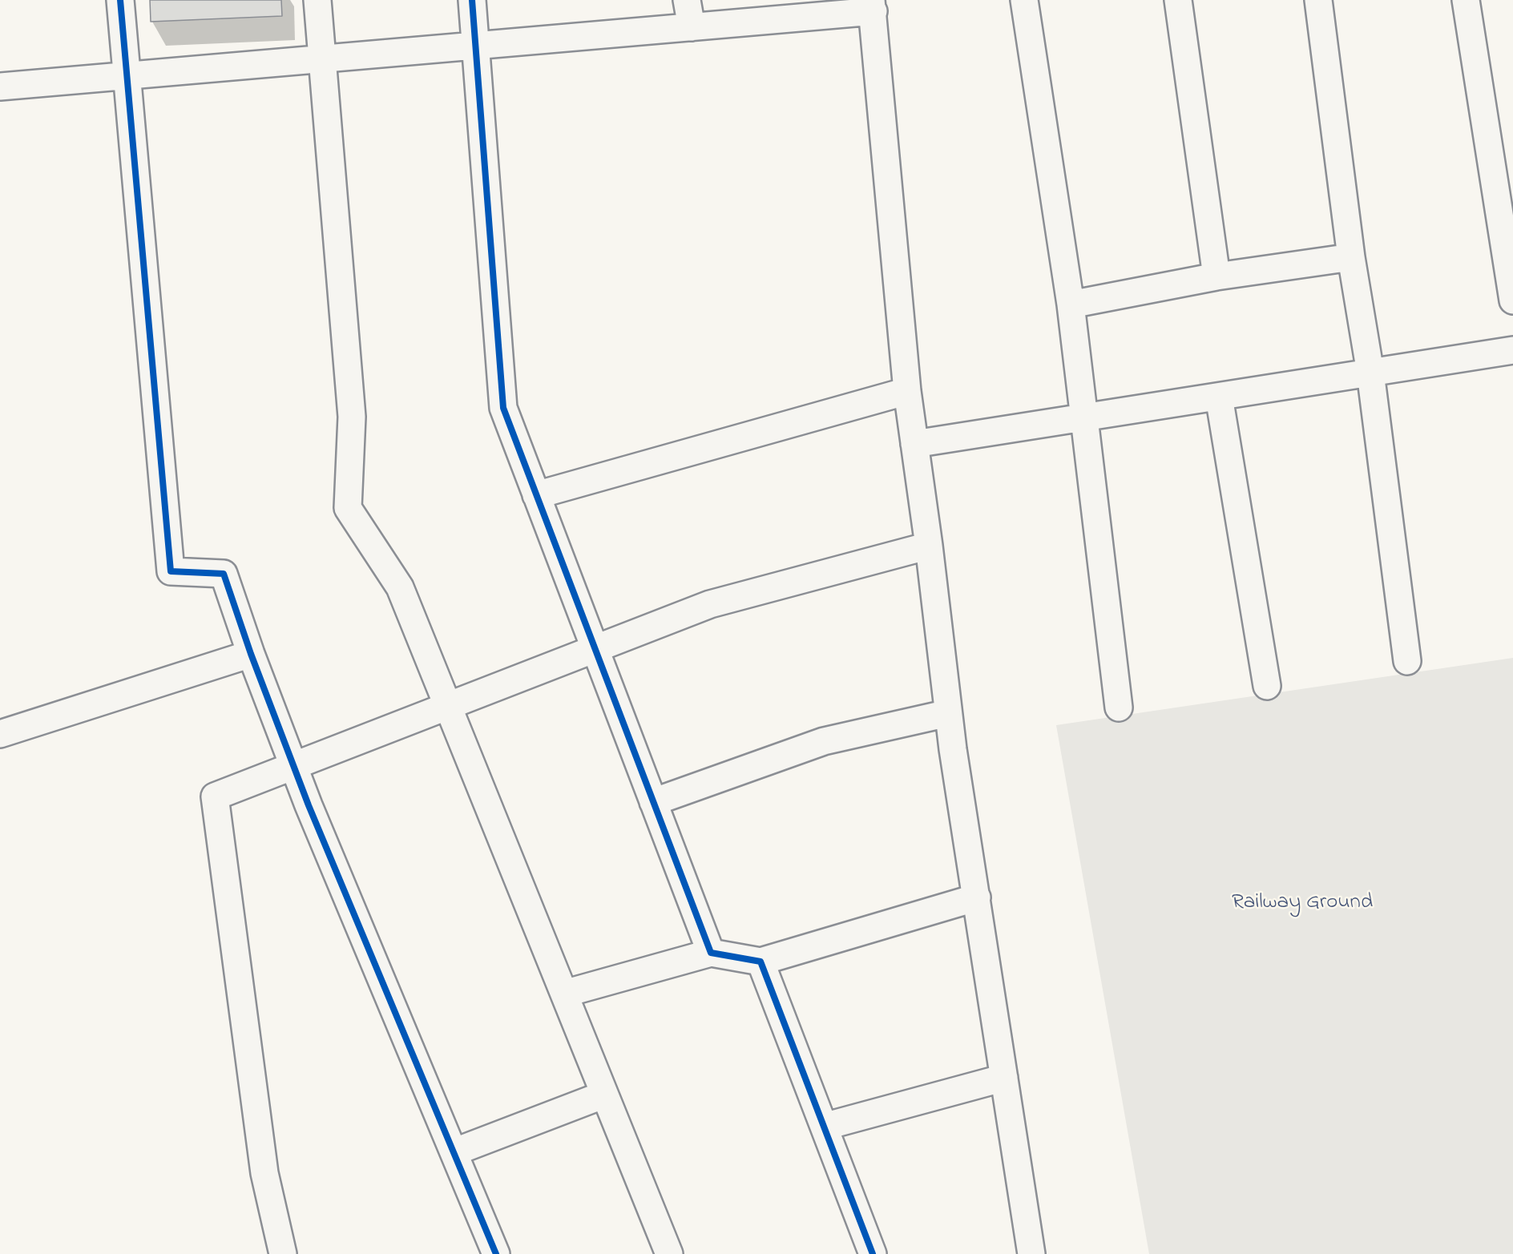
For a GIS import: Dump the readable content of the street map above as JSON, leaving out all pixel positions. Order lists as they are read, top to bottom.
{
  "parks": ["Railway Ground"]
}
